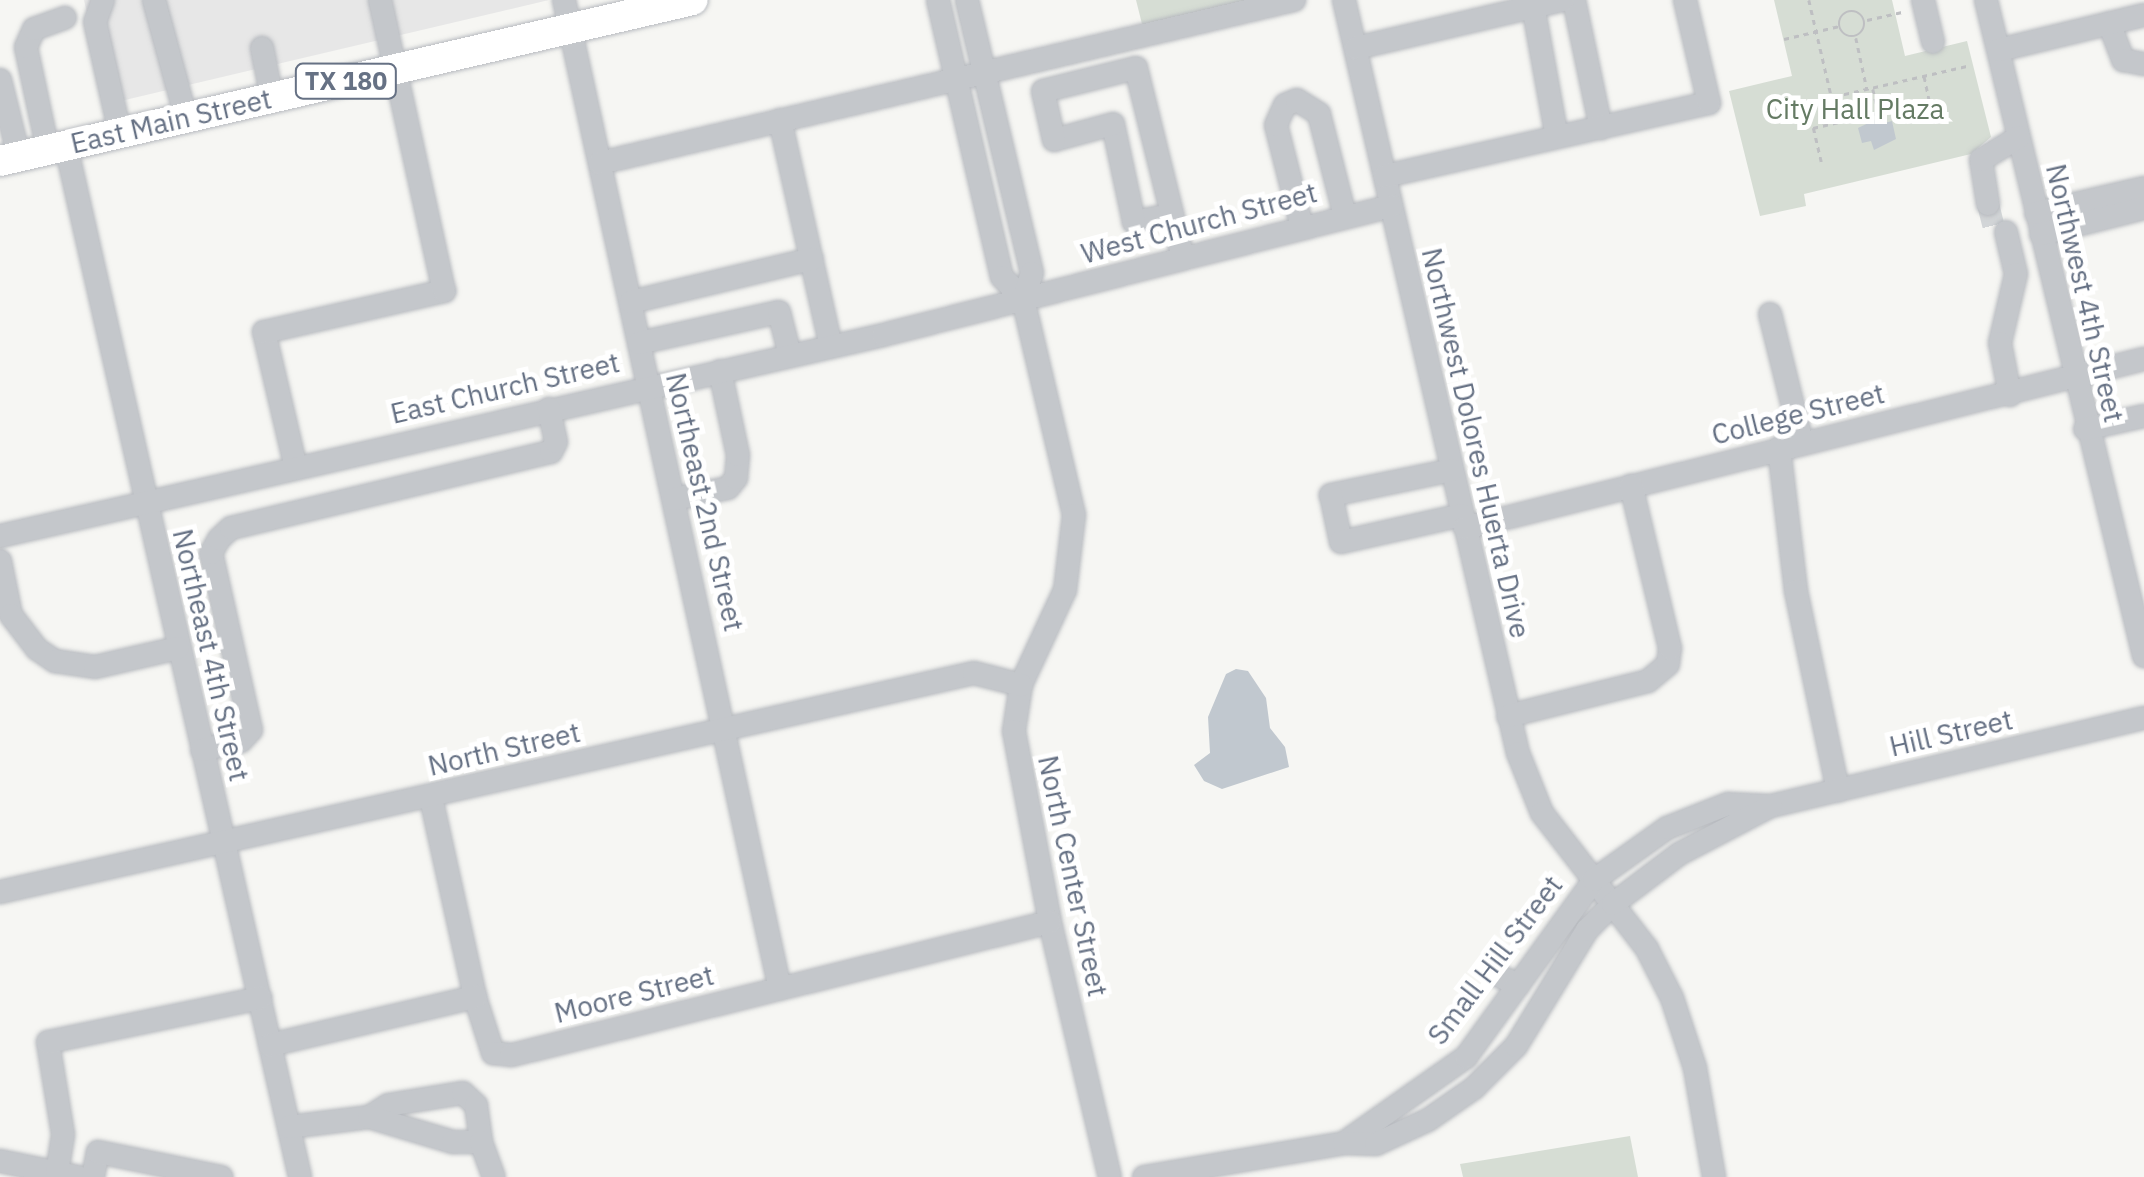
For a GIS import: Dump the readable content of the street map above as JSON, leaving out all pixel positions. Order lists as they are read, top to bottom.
{
  "streets": {
    "main road": ["TX 180", "East Main Street"],
    "street": [
      "West Church Street",
      "Northwest 4th Street",
      "East Church Street",
      "College Street",
      "Northwest Dolores Huerta Drive",
      "Northeast 2nd Street",
      "Northeast 4th Street",
      "Hill Street",
      "North Street",
      "North Center Street",
      "Small Hill Street",
      "Moore Street"
    ]
  },
  "crossings": [
    ["East Main Street", "Northeast 2nd Street"],
    ["East Main Street", "Northeast 4th Street"],
    ["West Church Street", "East Church Street"],
    ["West Church Street", "Northwest Dolores Huerta Drive"],
    ["West Church Street", "North Center Street"],
    ["Northwest 4th Street", "College Street"],
    ["East Church Street", "Northeast 2nd Street"],
    ["East Church Street", "Northeast 4th Street"],
    ["East Church Street", "North Center Street"],
    ["College Street", "Northwest Dolores Huerta Drive"],
    ["Northwest Dolores Huerta Drive", "Hill Street"],
    ["Northwest Dolores Huerta Drive", "Small Hill Street"],
    ["Northeast 2nd Street", "North Street"],
    ["Northeast 2nd Street", "Moore Street"],
    ["Northeast 4th Street", "North Street"],
    ["Hill Street", "Small Hill Street"],
    ["North Street", "North Center Street"],
    ["North Center Street", "Moore Street"]
  ],
  "parks": ["City Hall Plaza"]
}
